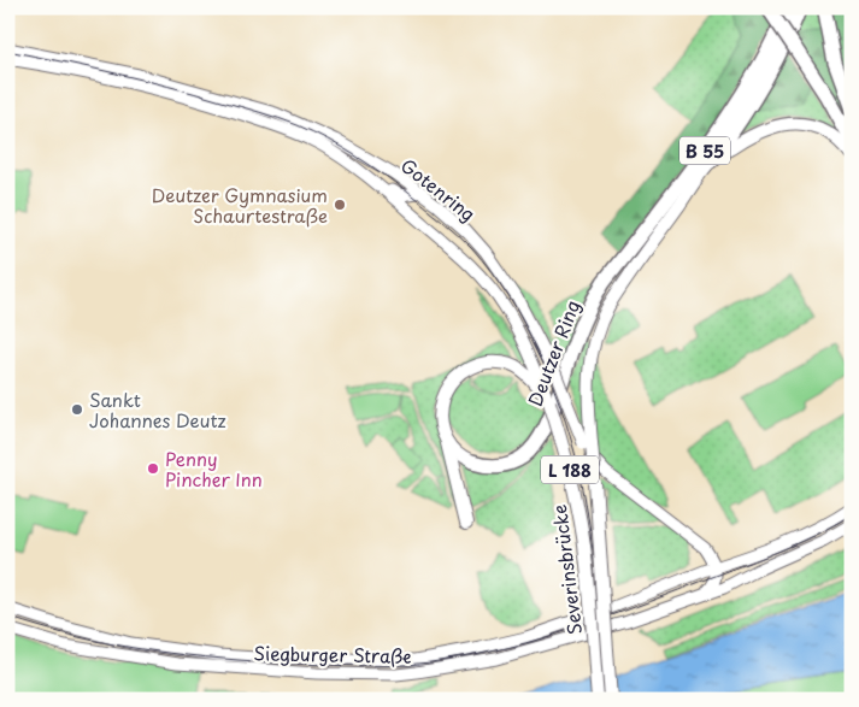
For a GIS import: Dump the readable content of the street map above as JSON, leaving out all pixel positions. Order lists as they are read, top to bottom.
{
  "streets": {
    "highway": ["B 55", "Deutzer Ring"],
    "main road": [
      "Gotenring",
      "L 188",
      "Severinsbrücke",
      "Siegburger Straße"
    ]
  },
  "crossings": [
    ["B 55", "Deutzer Ring"],
    ["Gotenring", "Deutzer Ring"],
    ["Gotenring", "Severinsbrücke"],
    ["Gotenring", "Siegburger Straße"],
    ["Deutzer Ring", "Severinsbrücke"]
  ],
  "places": ["Deutzer Gymnasium Schaurtestraße", "Sankt Johannes Deutz", "Penny Pincher Inn"]
}
